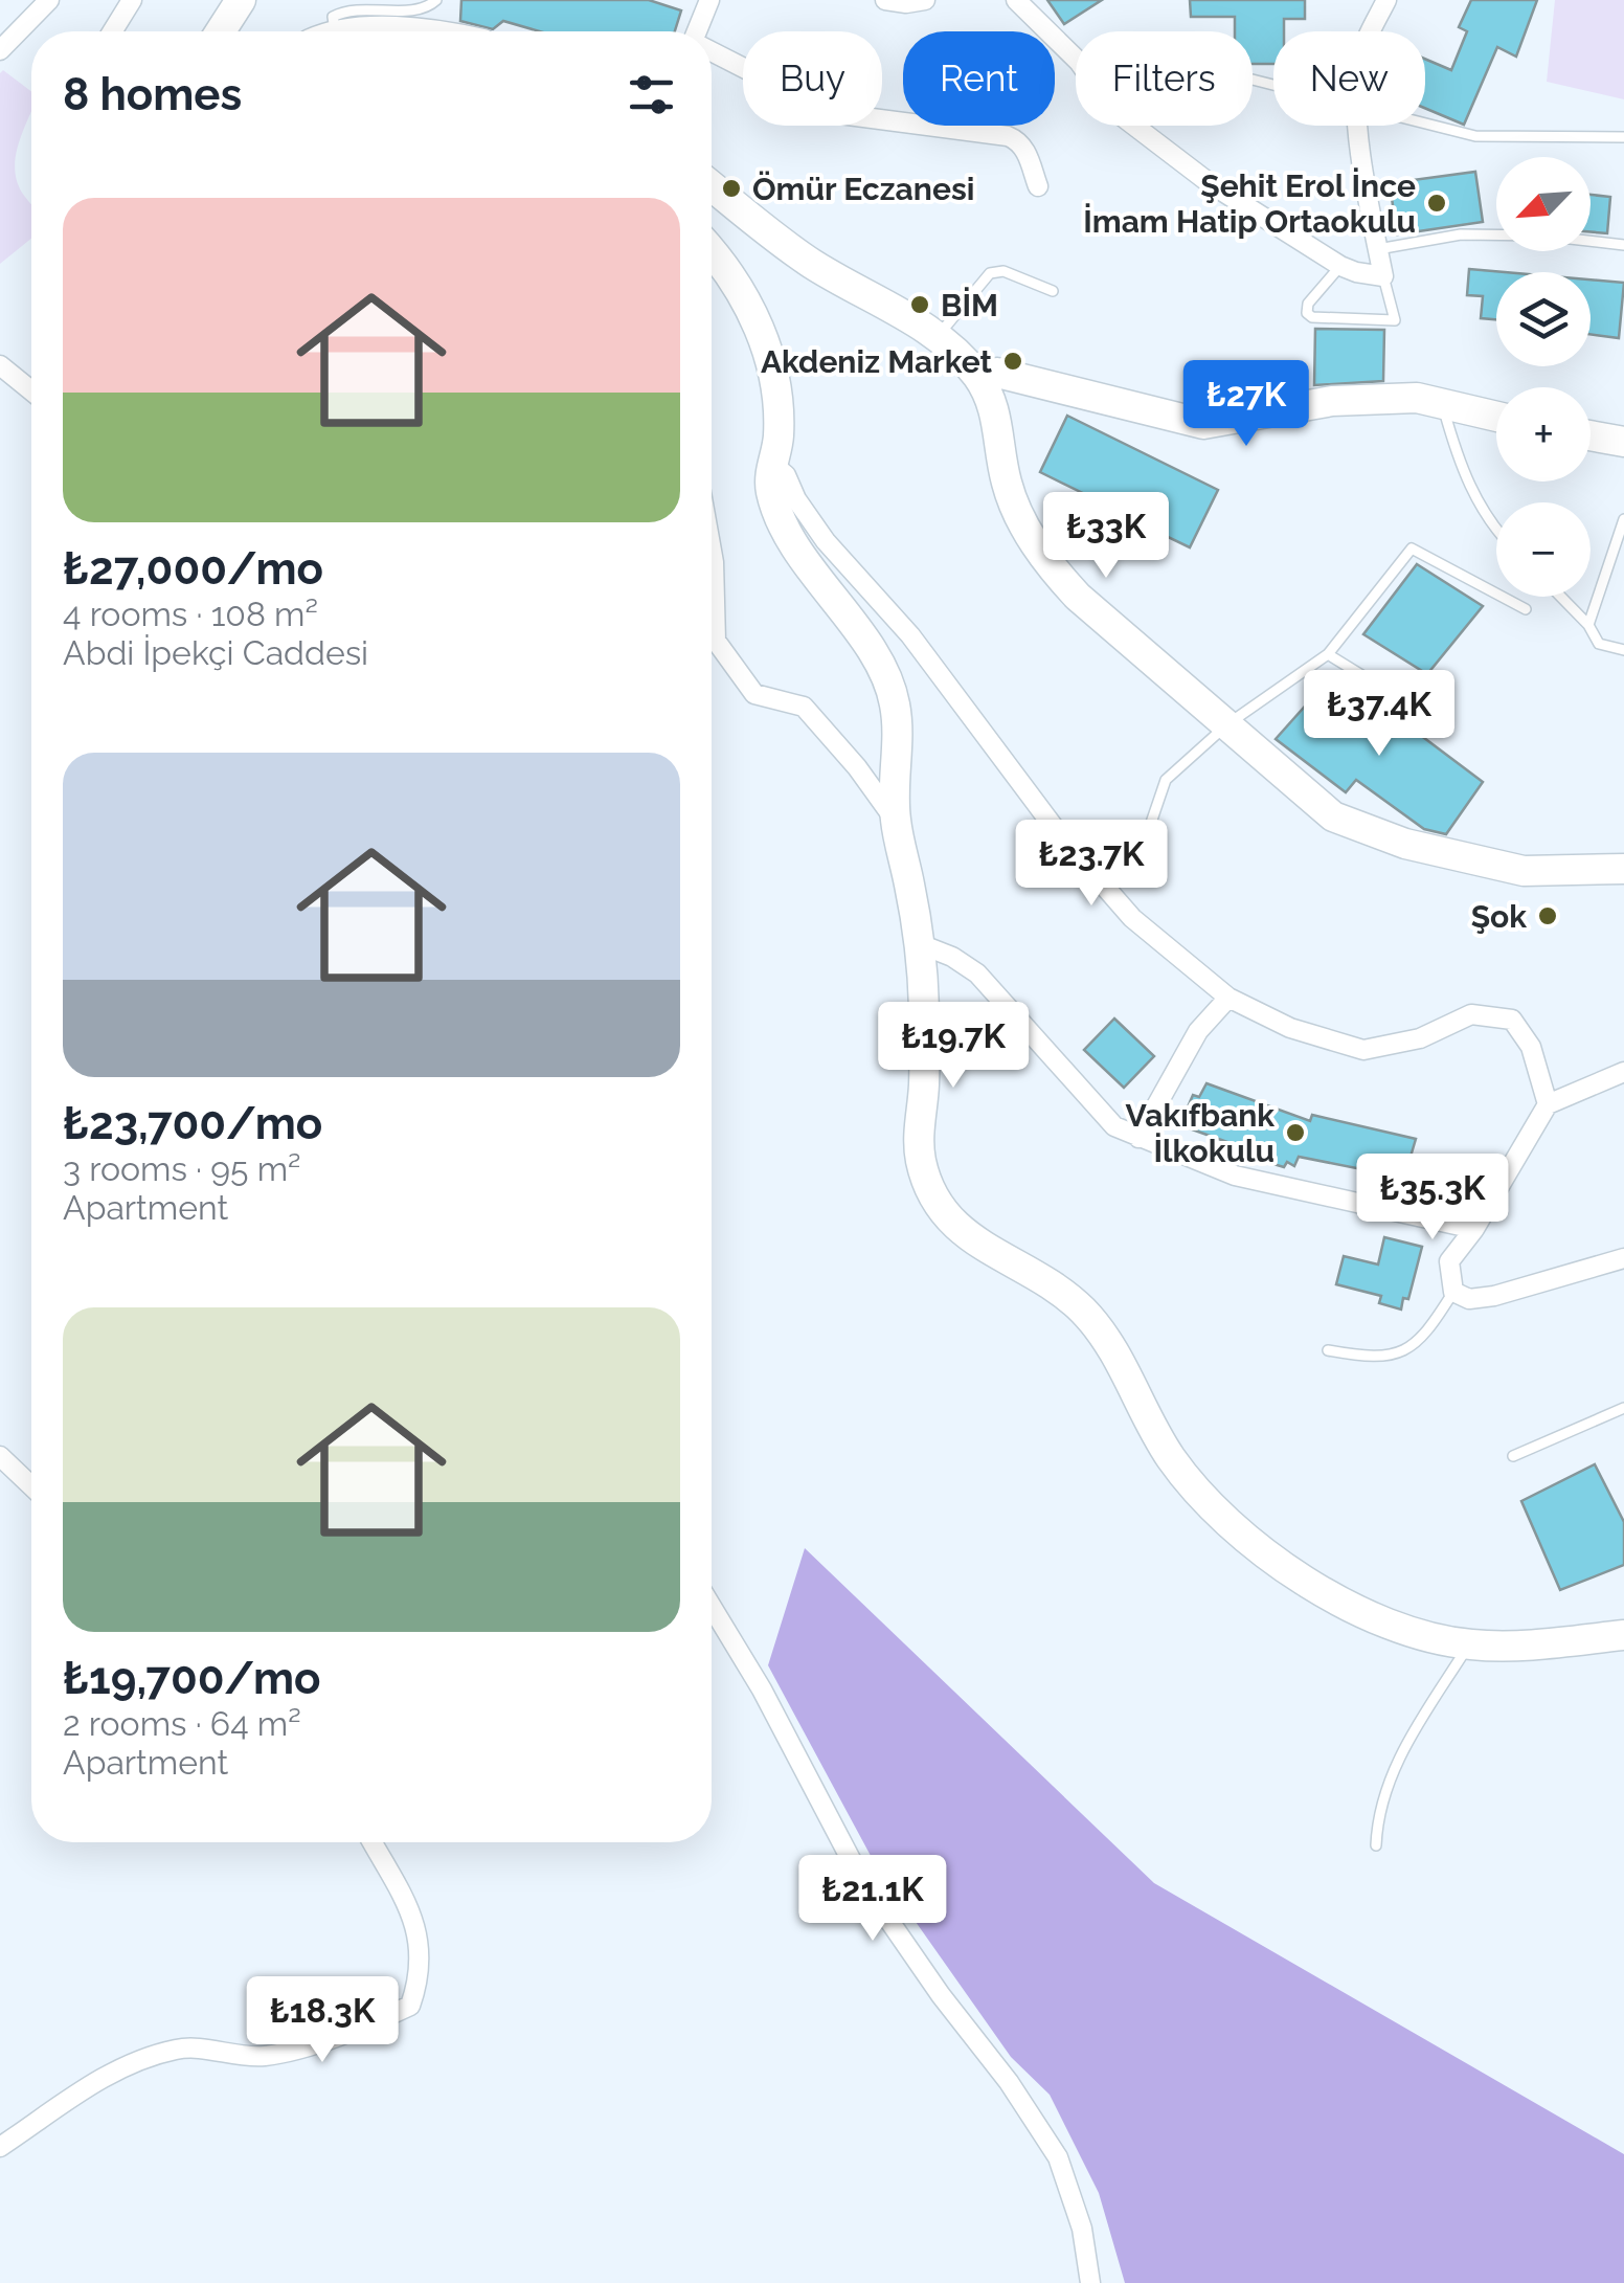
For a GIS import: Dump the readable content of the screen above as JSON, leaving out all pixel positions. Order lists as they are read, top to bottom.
{
  "places": [
    "Ömür Eczanesi",
    "Şehit Erol İnce İmam Hatip Ortaokulu",
    "BİM",
    "Akdeniz Market",
    "Şok",
    "Vakıfbank İlkokulu"
  ],
  "north": "bottom left",
  "page": {
    "chip": [
      "Buy",
      "Rent",
      "Filters",
      "New"
    ],
    "heading": "8 homes",
    "map_buttons": ["+", "−"],
    "list": [
      {
        "name": "₺27,000/mo",
        "note": "4 rooms · 108 m² · Abdi İpekçi Caddesi"
      },
      {
        "name": "₺23,700/mo",
        "note": "3 rooms · 95 m² · Apartment"
      },
      {
        "name": "₺19,700/mo",
        "note": "2 rooms · 64 m² · Apartment"
      }
    ],
    "price": [
      "₺27K",
      "₺33K",
      "₺37.4K",
      "₺23.7K",
      "₺19.7K",
      "₺35.3K",
      "₺21.1K",
      "₺18.3K"
    ]
  }
}
